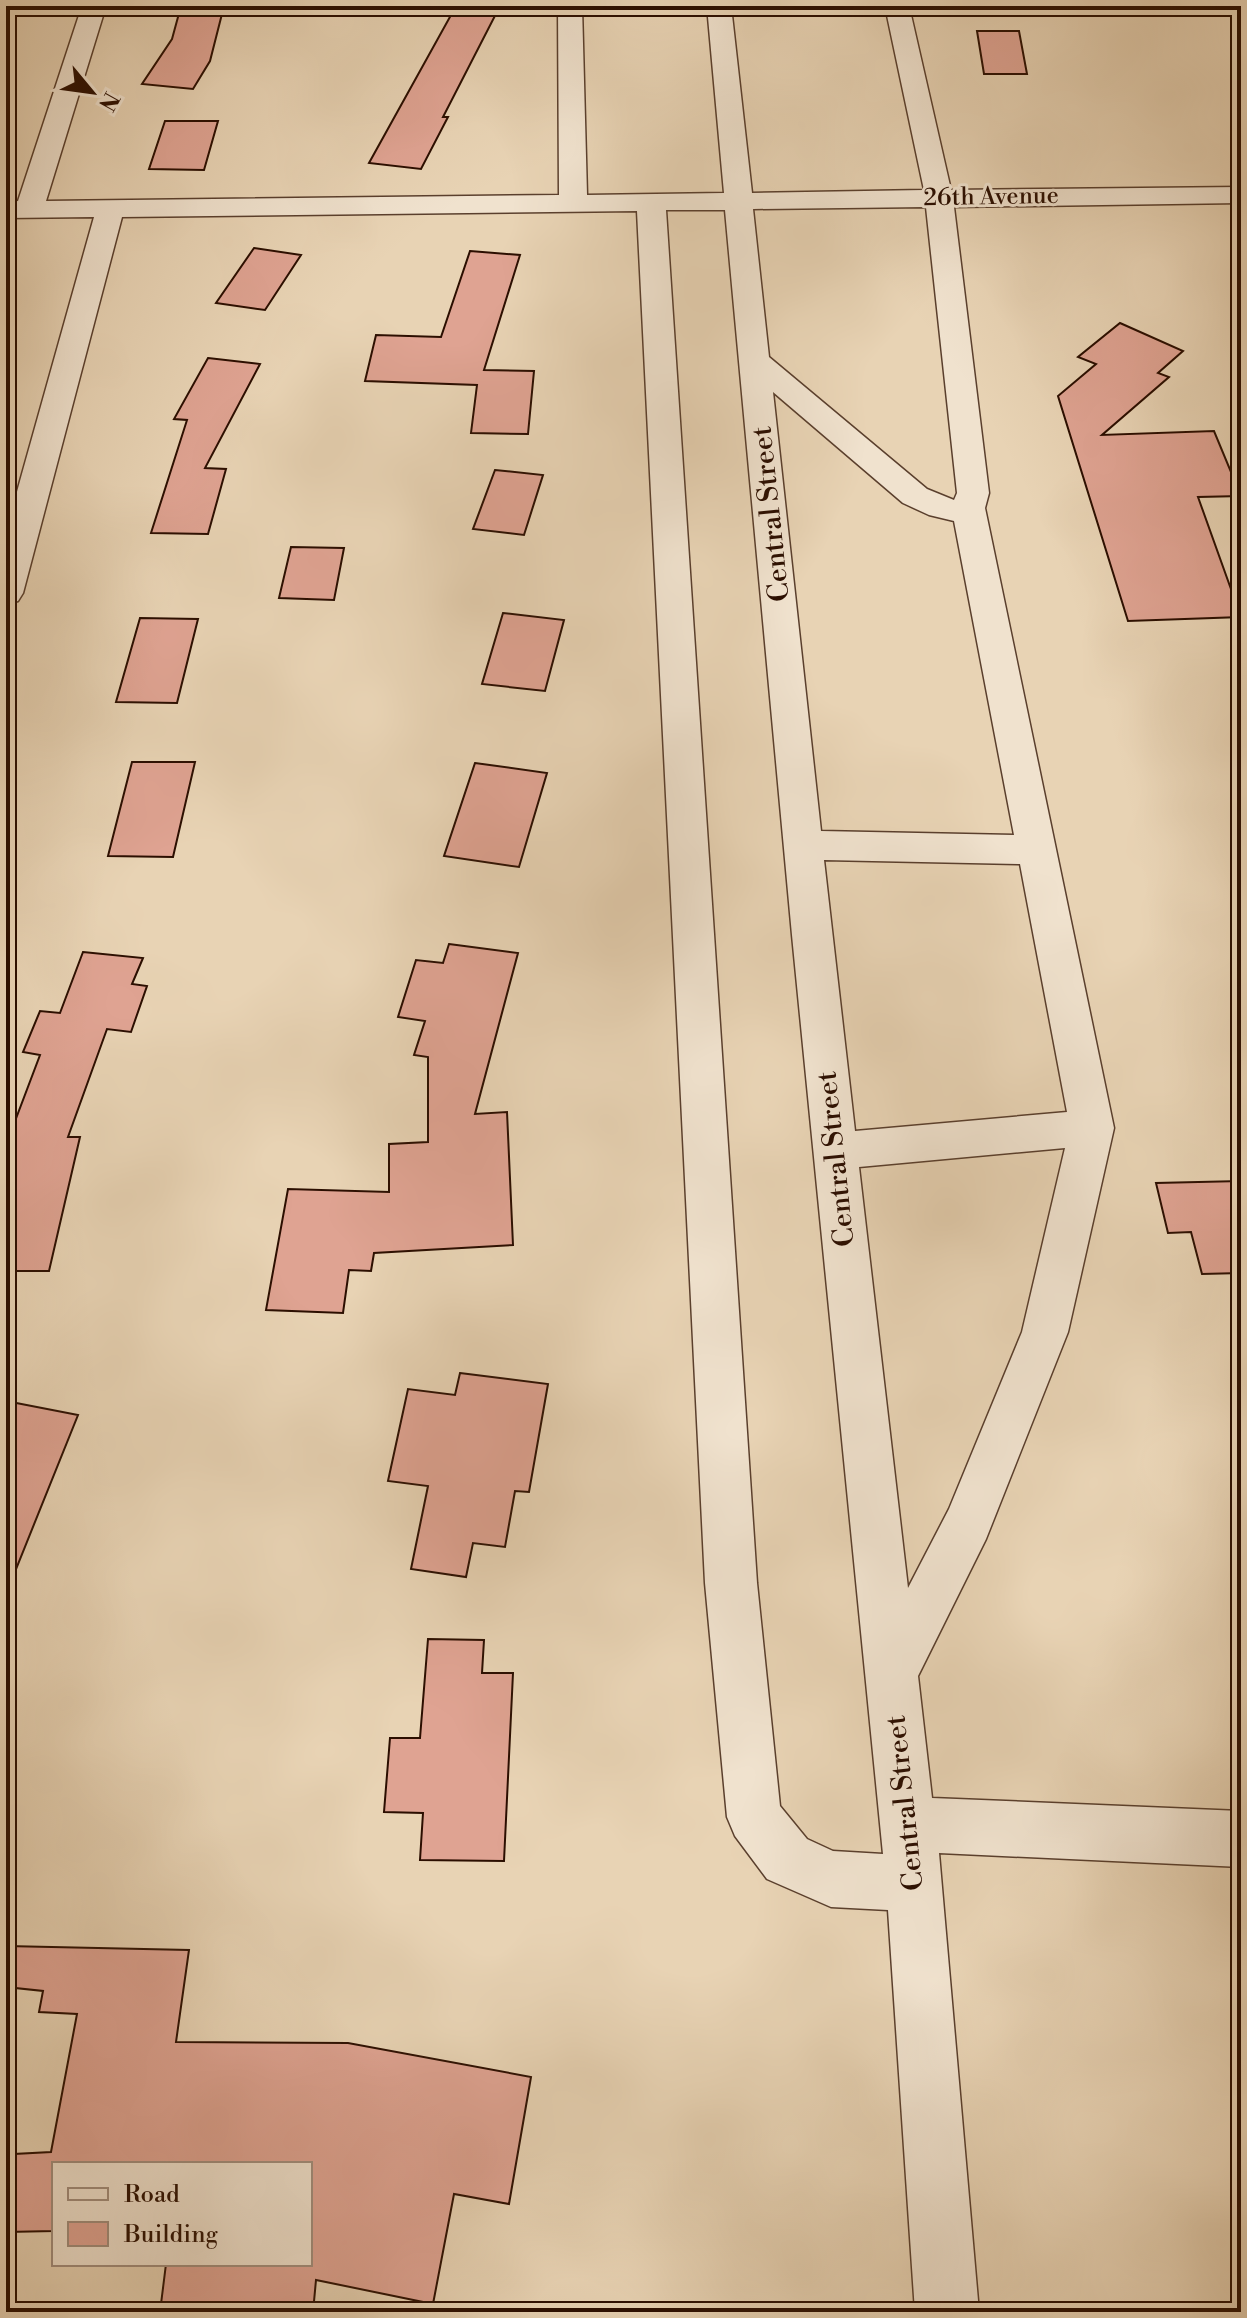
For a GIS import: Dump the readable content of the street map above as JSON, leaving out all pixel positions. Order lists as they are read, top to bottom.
{
  "streets": {
    "street": ["26th Avenue", "Central Street"]
  },
  "crossings": [
    ["26th Avenue", "Central Street"]
  ],
  "legend": ["Road", "Building"],
  "north": "bottom right"
}
